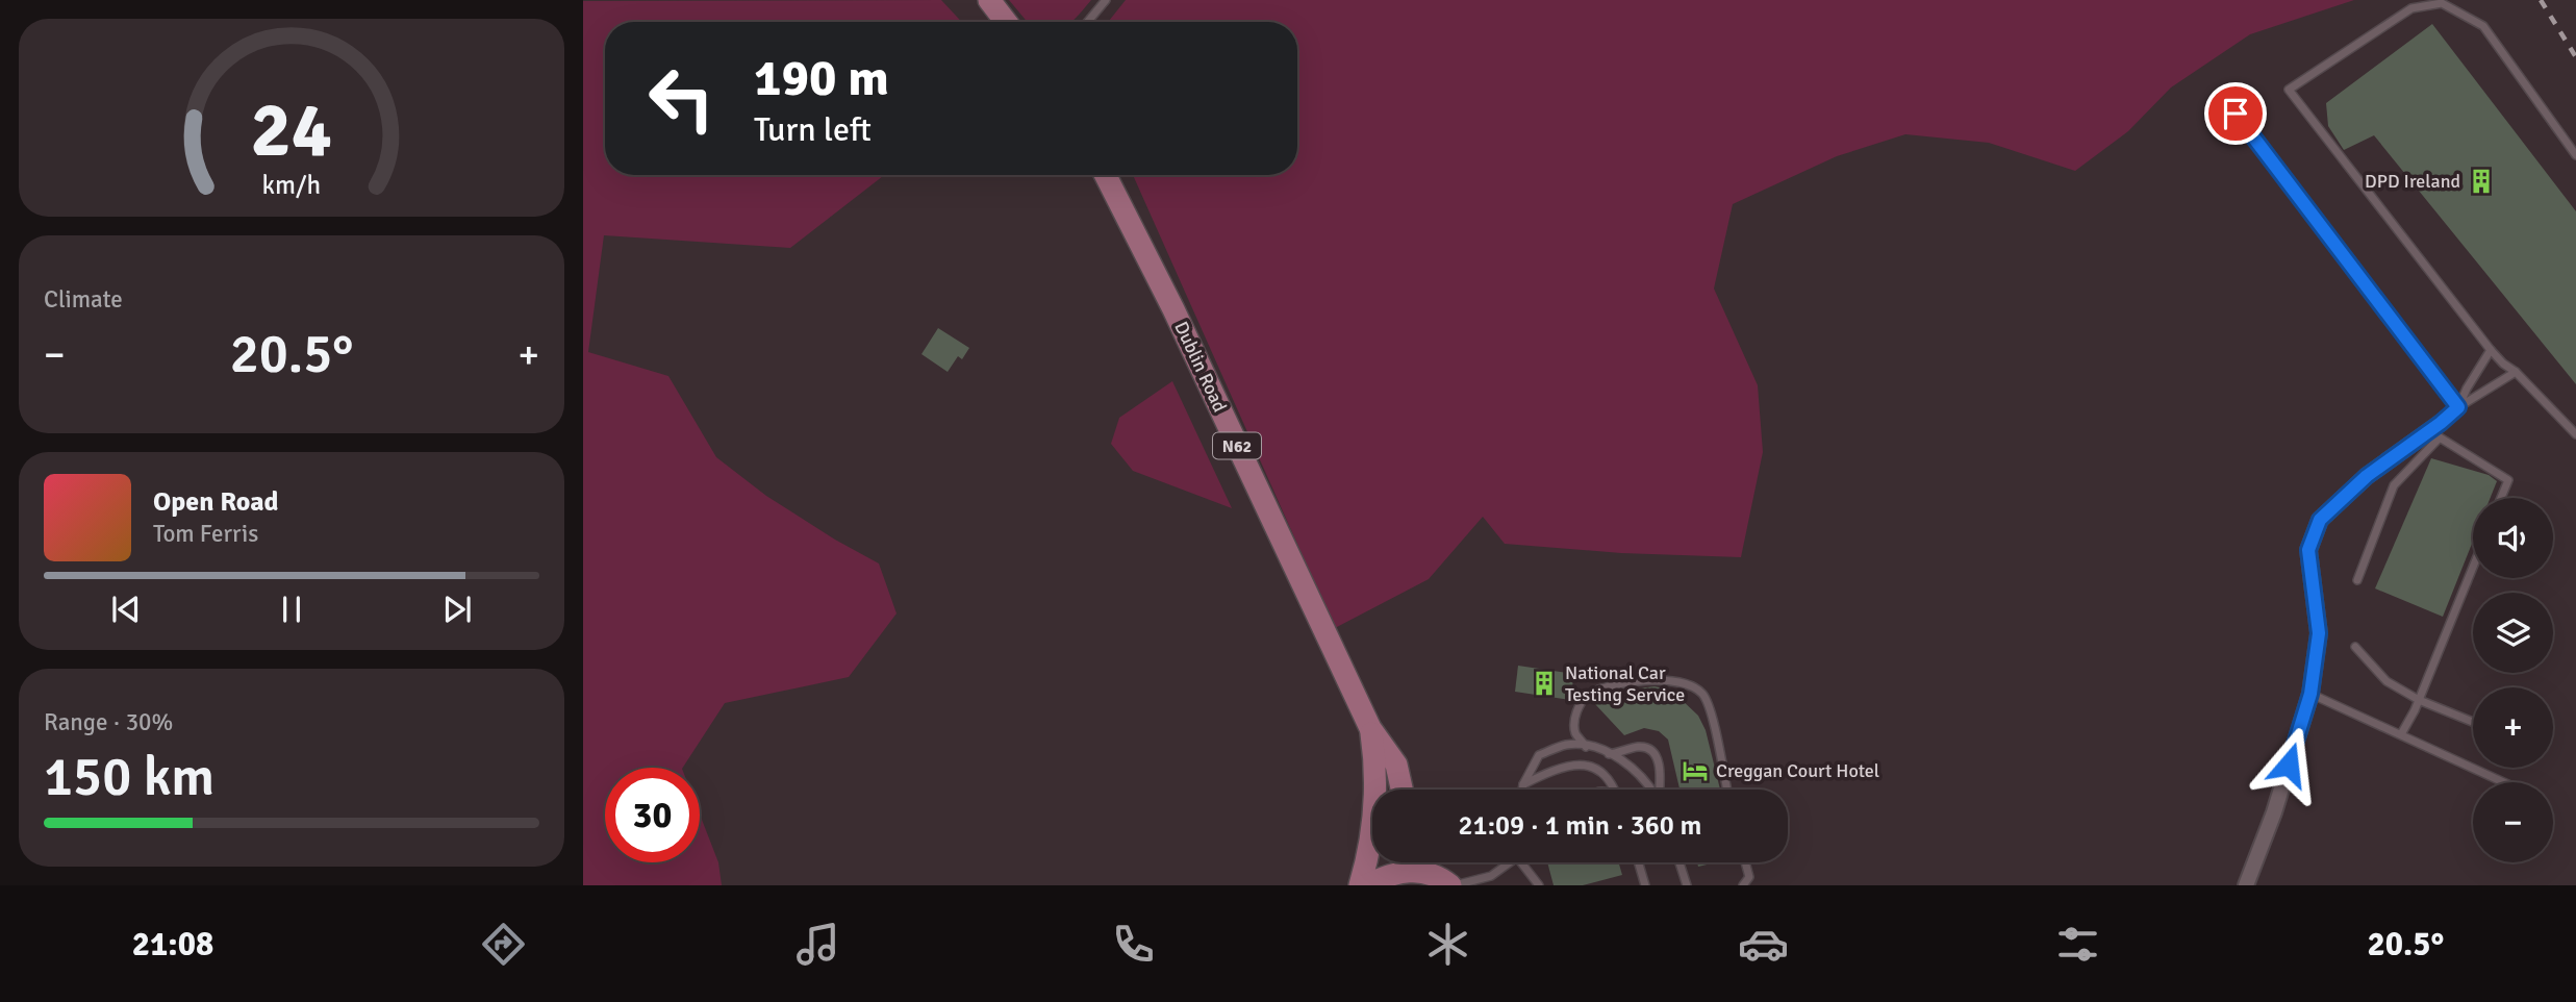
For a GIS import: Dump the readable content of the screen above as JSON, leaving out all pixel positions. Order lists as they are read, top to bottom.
{
  "streets": {
    "main road": ["Dublin Road", "N62"]
  },
  "places": {
    "building": ["DPD Ireland", "National Car Testing Service"],
    "hotel": ["Creggan Court Hotel"]
  },
  "page": {
    "turn": ["190 m", "Turn left"],
    "tile": [
      "Climate",
      ["Range · 30%", "150 km"]
    ],
    "heat": ["−", "20.5°", "+"],
    "song": ["Open Road", "Tom Ferris"],
    "map_buttons": ["+", "−"],
    "limit": "30",
    "trip": "21:09 · 1 min · 360 m",
    "tabs": ["21:08", "20.5°"],
    "gauge": ["24", "km/h"]
  }
}
